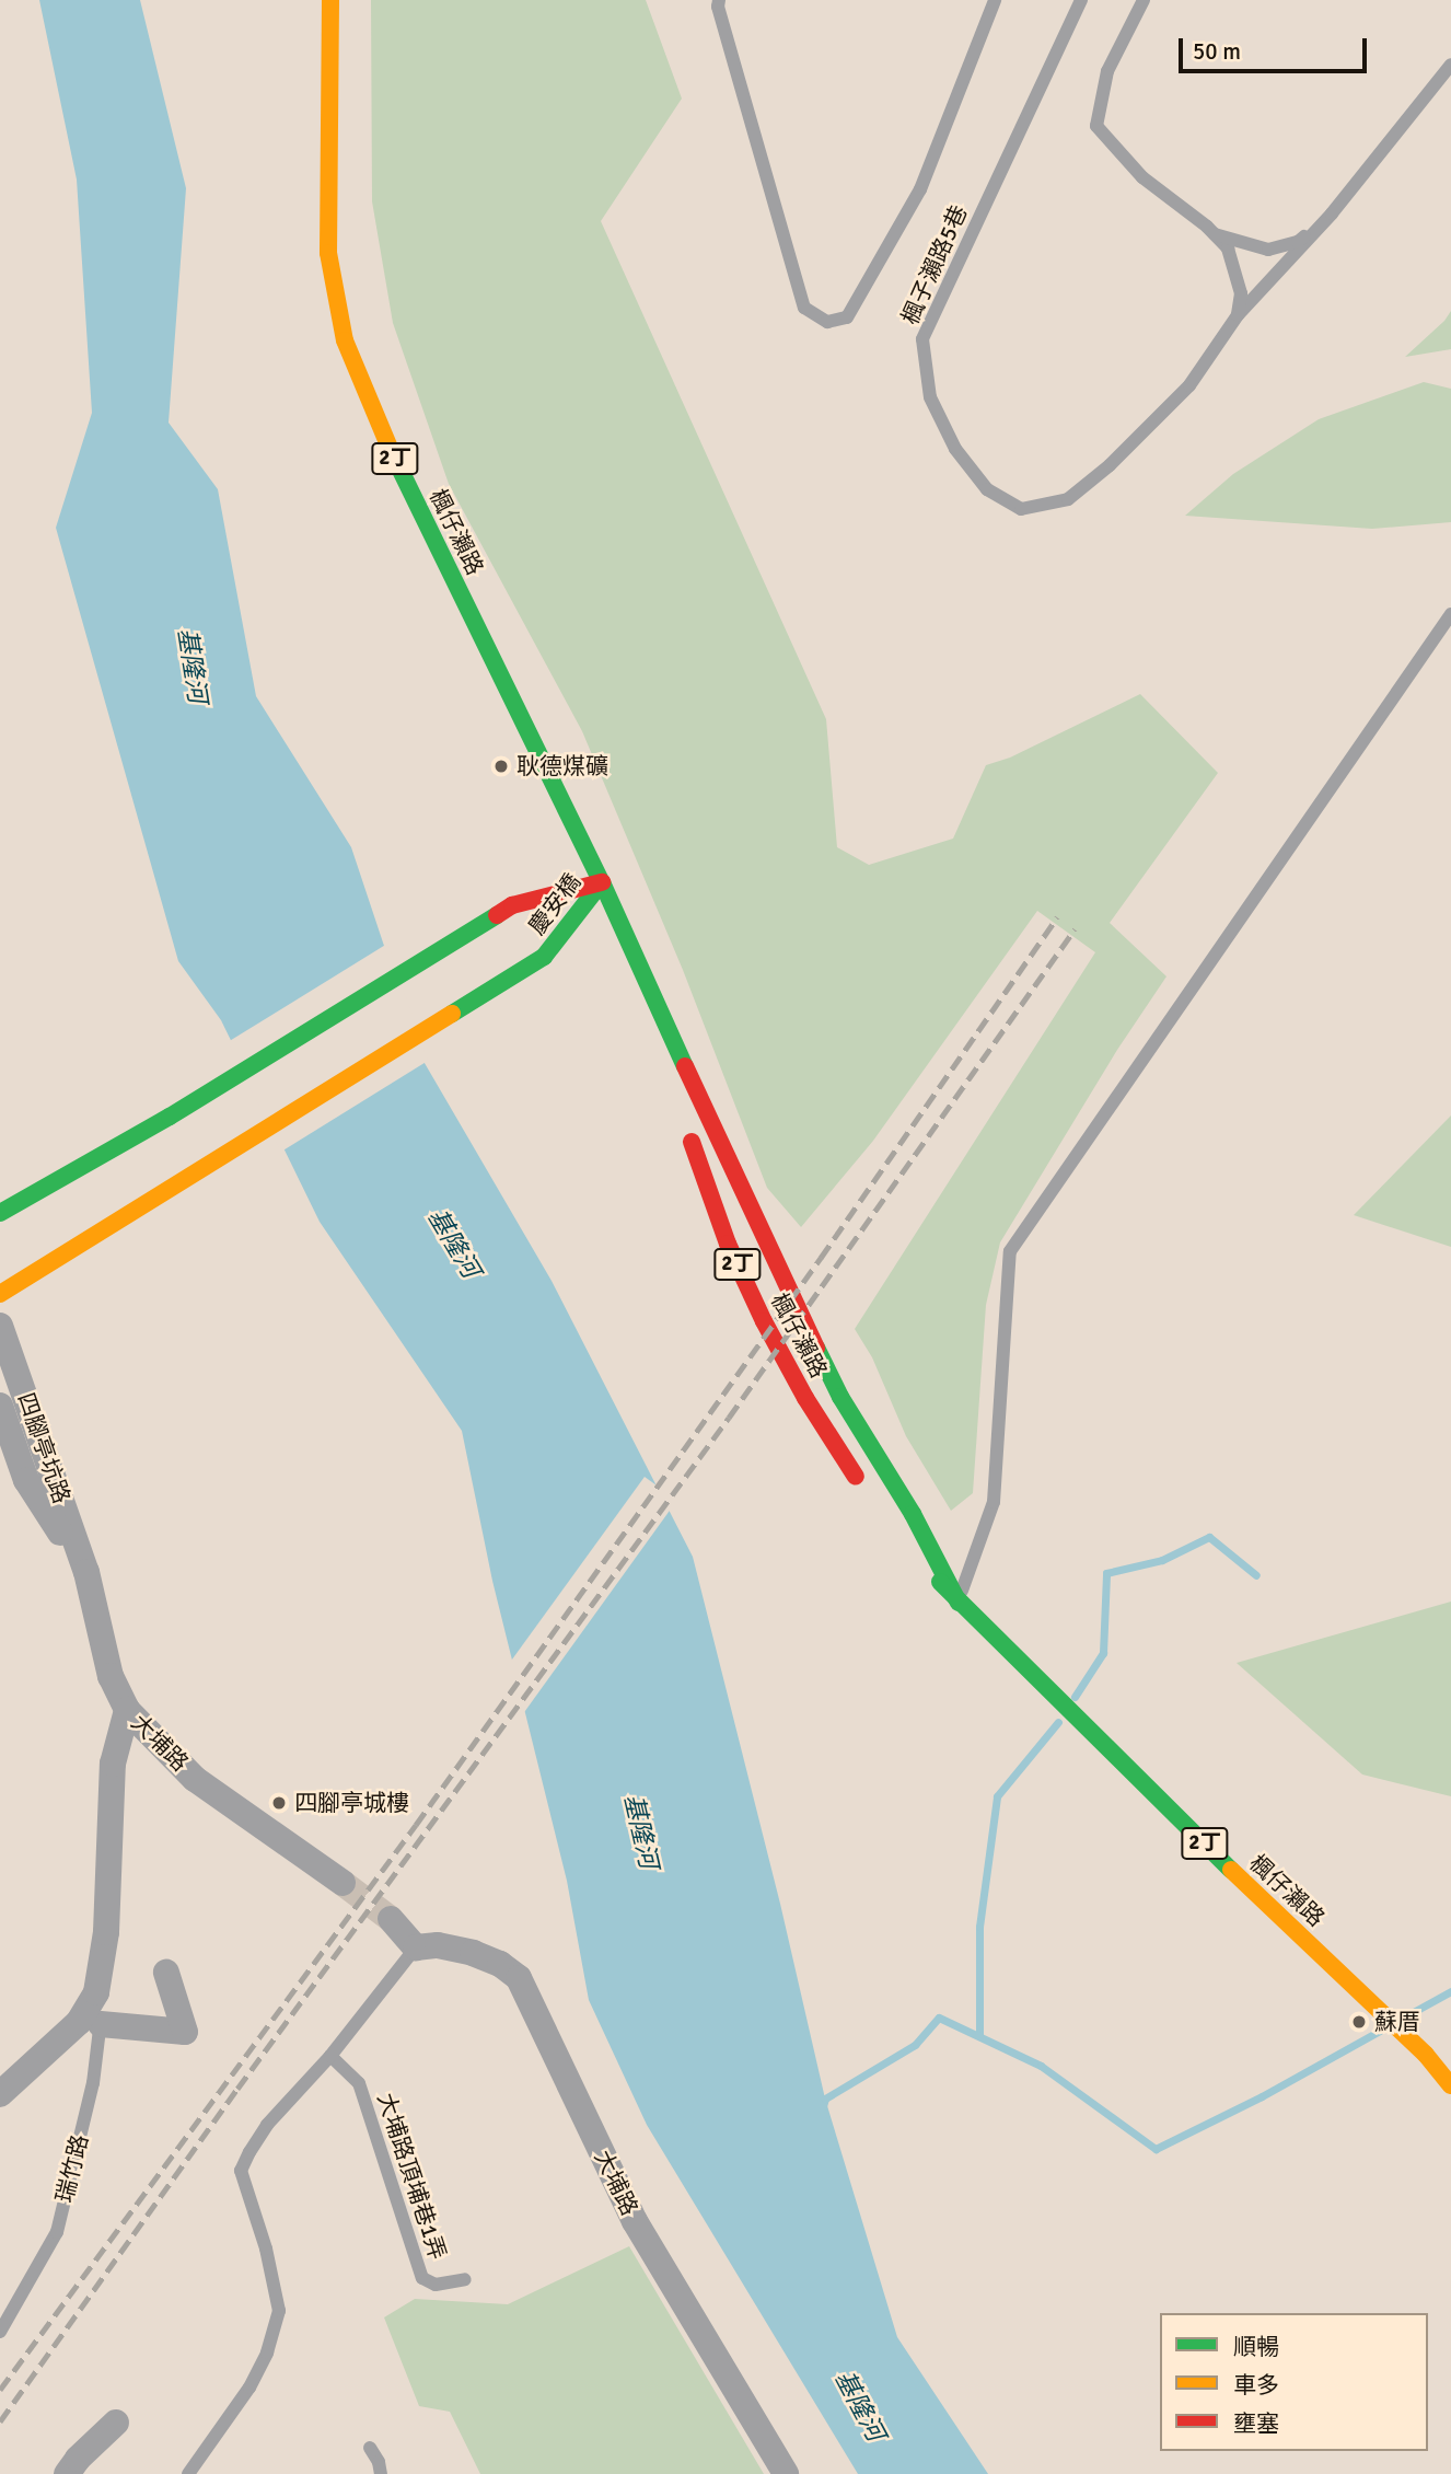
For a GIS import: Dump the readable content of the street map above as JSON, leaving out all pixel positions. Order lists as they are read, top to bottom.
{
  "streets": {
    "main road": ["2丁", "楓仔瀨路", "慶安橋"],
    "street": ["四腳亭坑路", "大埔路", "瑞竹路"],
    "lane": ["楓子瀨路5巷", "大埔路頂埔巷1弄"]
  },
  "crossings": [
    ["楓仔瀨路", "慶安橋"],
    ["四腳亭坑路", "大埔路"],
    ["四腳亭坑路", "瑞竹路"],
    ["大埔路", "瑞竹路"]
  ],
  "water": ["基隆河"],
  "places": ["耿德煤礦", "四腳亭城樓", "蘇厝"],
  "legend": ["順暢", "車多", "壅塞"],
  "scale_bar": "50 m"
}
